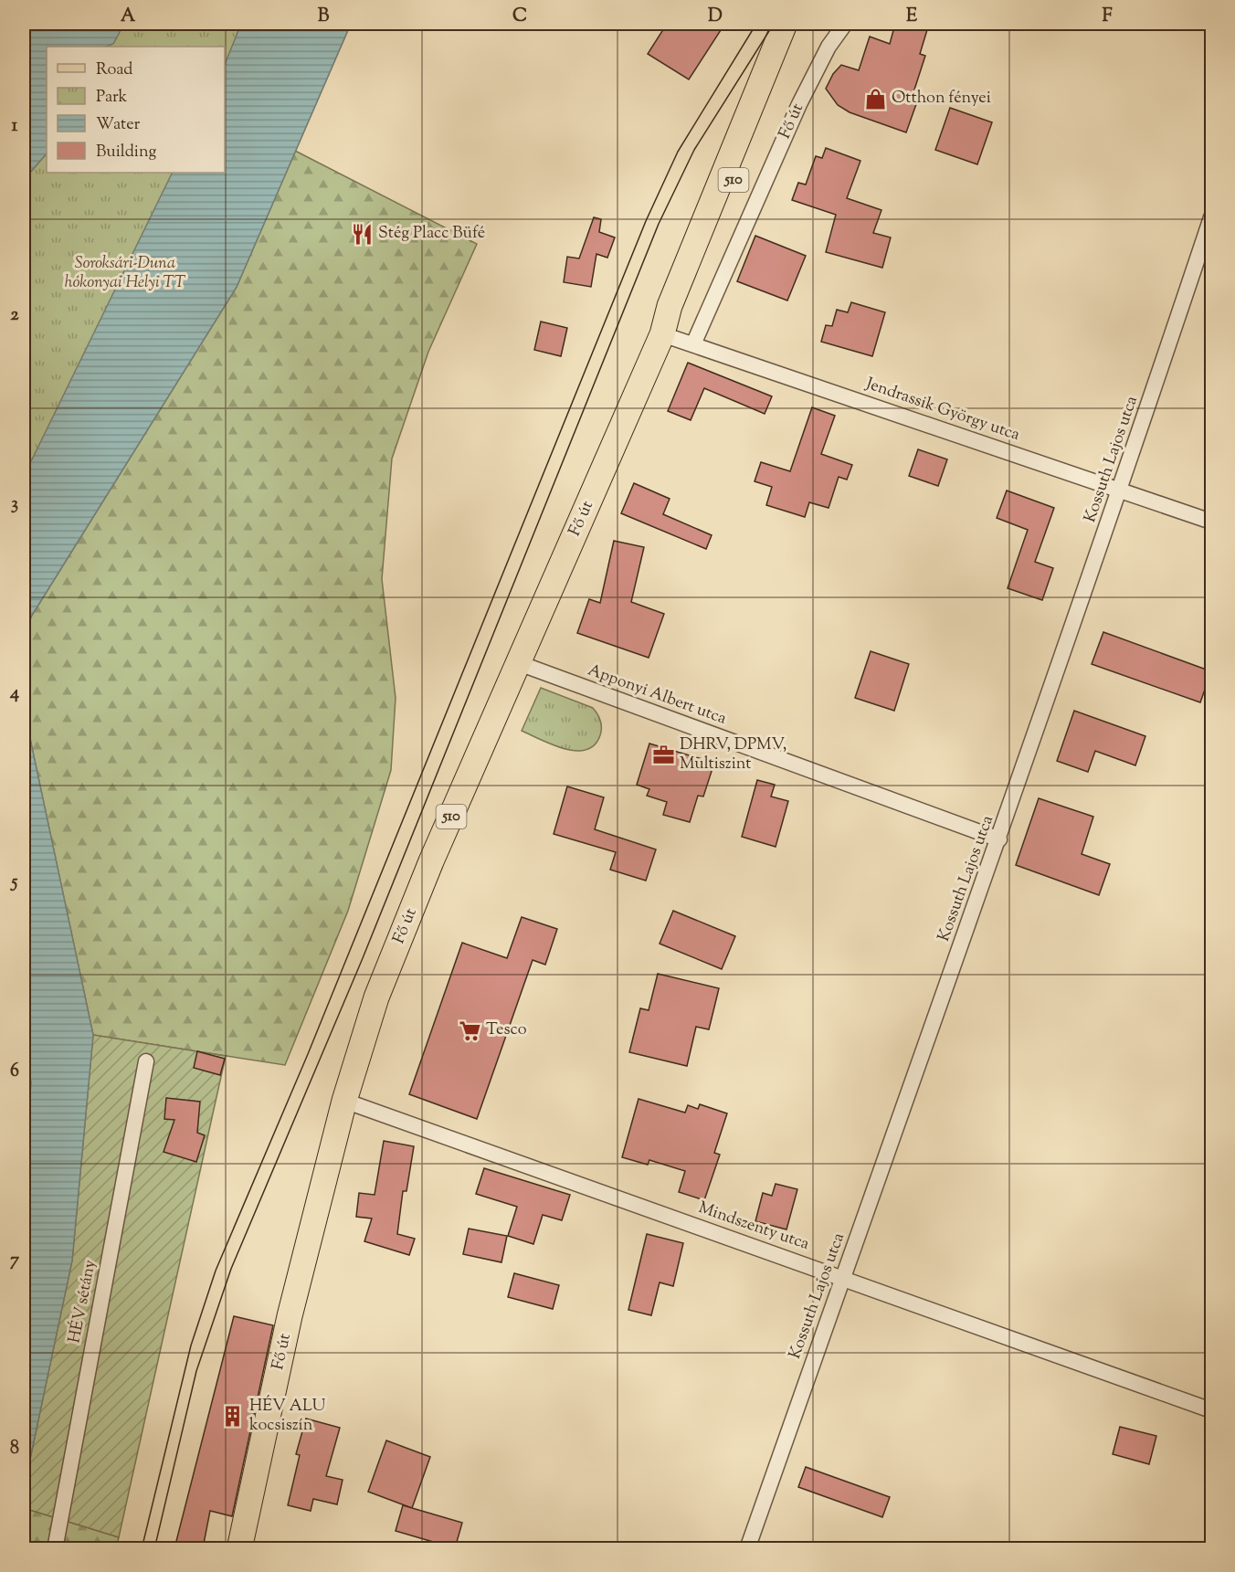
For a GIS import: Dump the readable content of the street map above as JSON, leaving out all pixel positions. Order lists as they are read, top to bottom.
{
  "streets": {
    "main road": ["Fő út", "510"],
    "street": [
      "Jendrassik György utca",
      "Kossuth Lajos utca",
      "Apponyi Albert utca",
      "Mindszenty utca",
      "HÉV sétány"
    ]
  },
  "crossings": [
    ["Fő út", "Jendrassik György utca"],
    ["Fő út", "Apponyi Albert utca"],
    ["Fő út", "Mindszenty utca"],
    ["Jendrassik György utca", "Kossuth Lajos utca"],
    ["Kossuth Lajos utca", "Apponyi Albert utca"],
    ["Kossuth Lajos utca", "Mindszenty utca"]
  ],
  "parks": ["Soroksári-Duna hókonyai Helyi TT"],
  "places": {
    "shop": ["Otthon fényei"],
    "restaurant": ["Stég Placc Büfé"],
    "office": ["DHRV, DPMV, Multiszint"],
    "supermarket": ["Tesco"],
    "building": ["HÉV ALU kocsiszín"]
  },
  "legend": [
    "Road",
    "Park",
    "Water",
    "Building"
  ],
  "grid": {
    "columns": [
      "A",
      "B",
      "C",
      "D",
      "E",
      "F"
    ],
    "rows": [
      "1",
      "2",
      "3",
      "4",
      "5",
      "6",
      "7",
      "8"
    ]
  }
}
